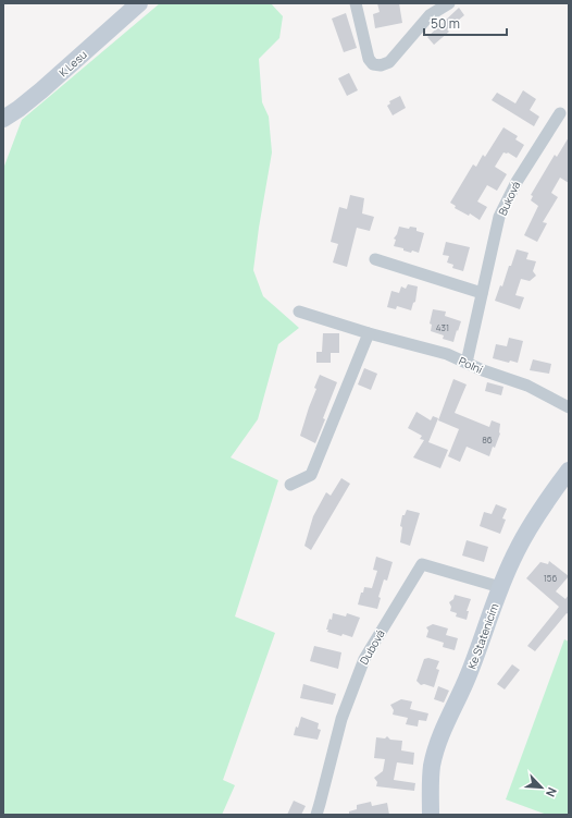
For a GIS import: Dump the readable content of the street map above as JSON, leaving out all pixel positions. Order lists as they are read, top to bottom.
{
  "streets": {
    "street": [
      "K Lesu",
      "Buková",
      "Polní",
      "Ke Statenicím",
      "Dubová"
    ]
  },
  "crossings": [
    ["Buková", "Polní"],
    ["Ke Statenicím", "Dubová"]
  ],
  "house_numbers": ["431", "86", "156"],
  "scale_bar": "50 m",
  "north": "bottom right"
}
